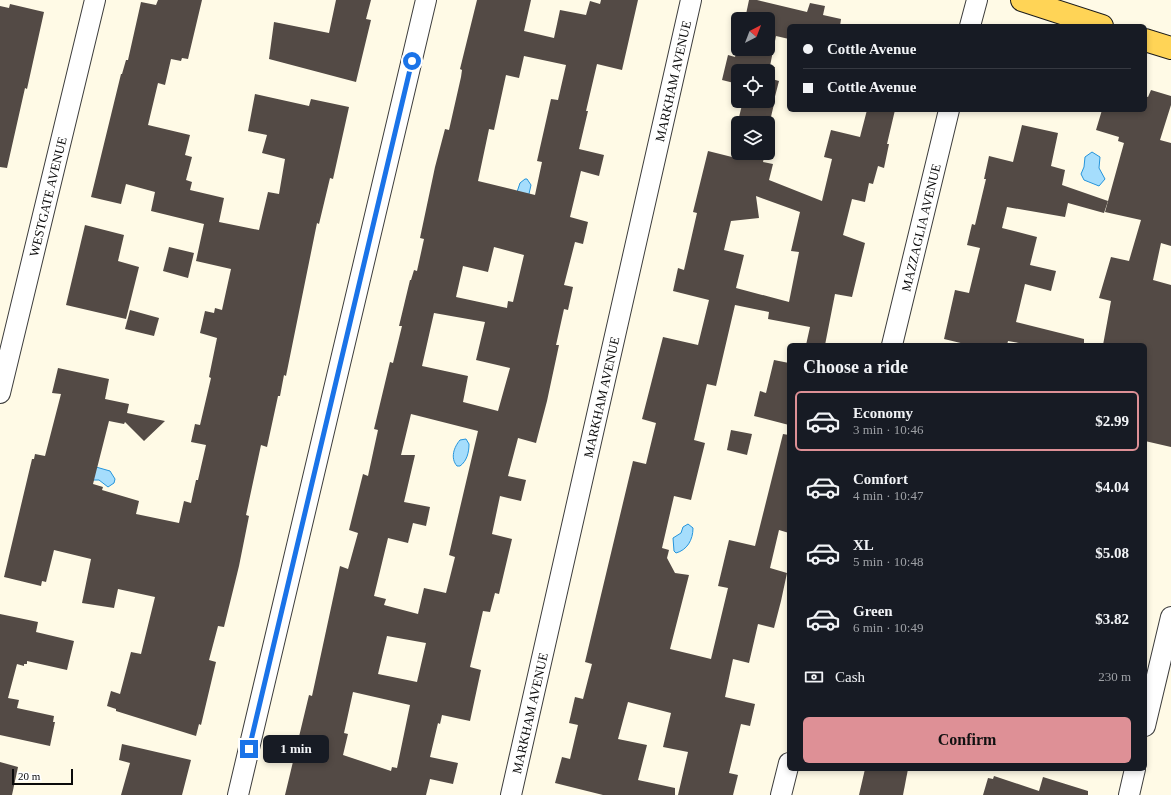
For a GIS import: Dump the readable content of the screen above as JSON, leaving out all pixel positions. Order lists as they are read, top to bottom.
{
  "streets": {
    "street": ["MARKHAM AVENUE", "WESTGATE AVENUE", "MAZZAGLIA AVENUE"]
  },
  "scale_bar": "20 m",
  "north": "top right",
  "page": {
    "banner": ["Cottle Avenue", "Cottle Avenue"],
    "heading": "Choose a ride",
    "list": [
      {
        "name": "Economy",
        "note": "3 min · 10:46",
        "value": "$2.99"
      },
      {
        "name": "Comfort",
        "note": "4 min · 10:47",
        "value": "$4.04"
      },
      {
        "name": "XL",
        "note": "5 min · 10:48",
        "value": "$5.08"
      },
      {
        "name": "Green",
        "note": "6 min · 10:49",
        "value": "$3.82"
      }
    ],
    "pay": ["Cash", "230 m"],
    "buttons": "Confirm",
    "bubble": "1 min",
    "scale": "20 m"
  }
}
